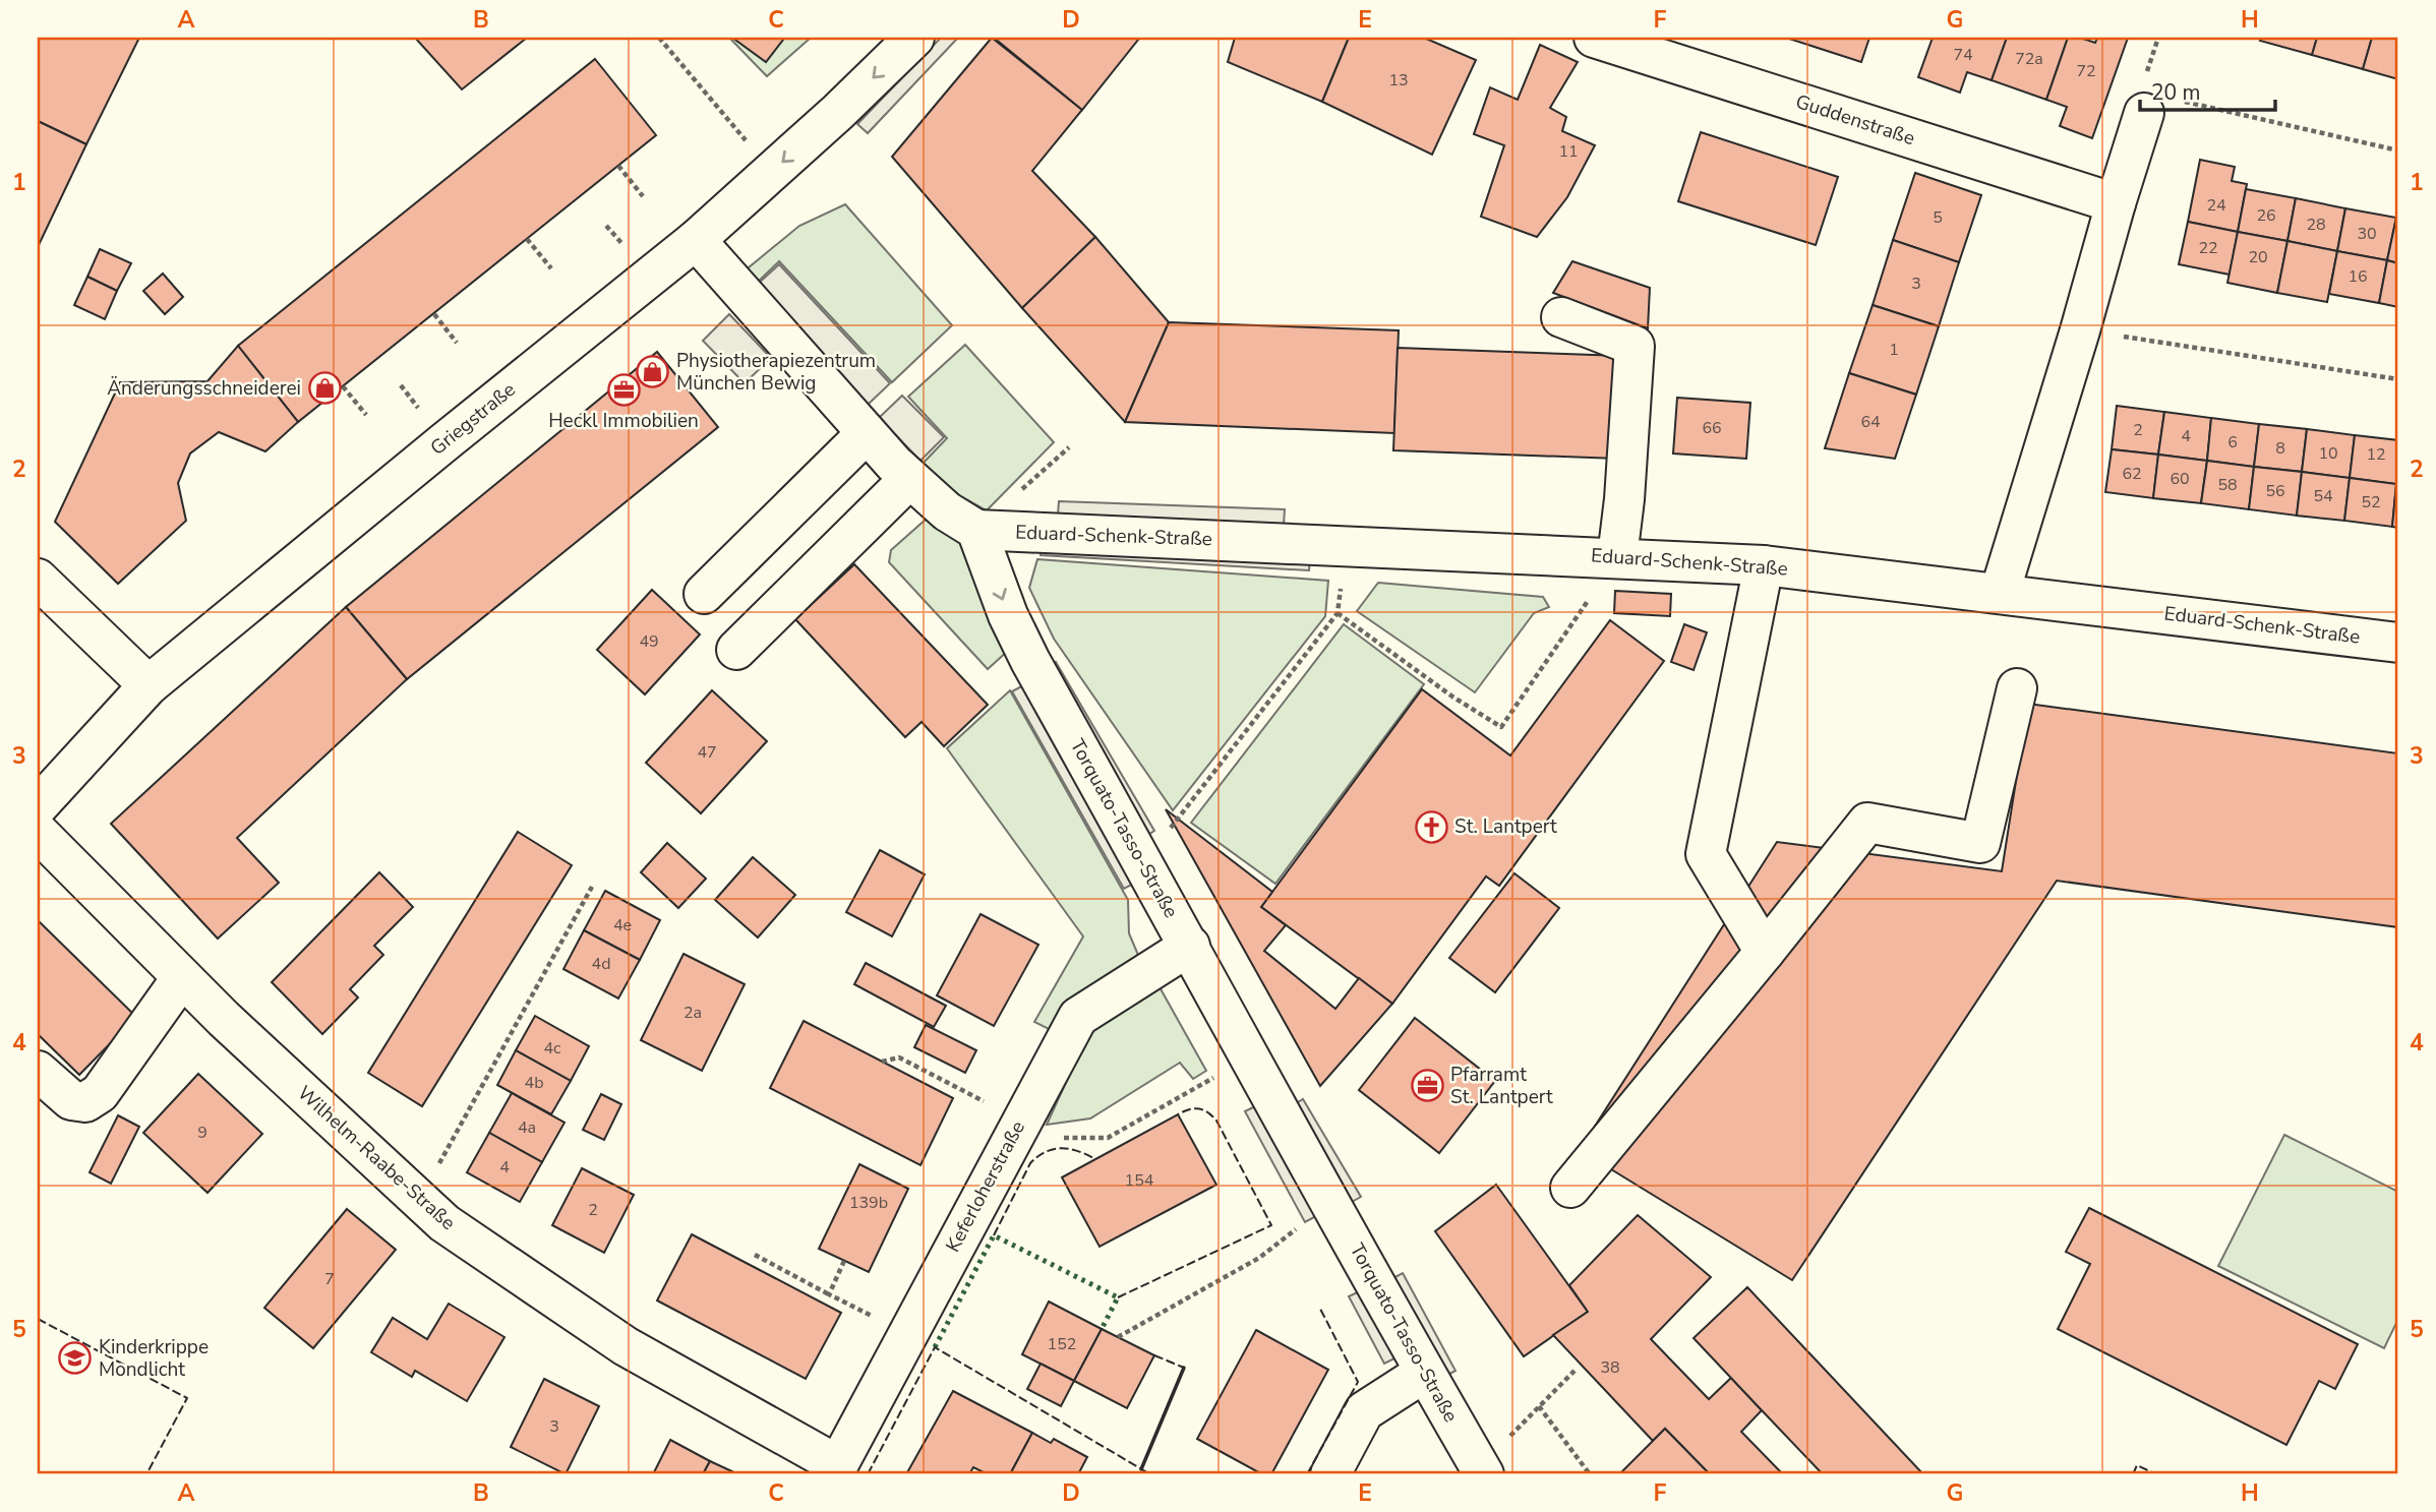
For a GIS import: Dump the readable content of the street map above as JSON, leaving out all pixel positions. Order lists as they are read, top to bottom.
{
  "streets": {
    "street": [
      "Guddenstraße",
      "Griegstraße",
      "Eduard-Schenk-Straße",
      "Torquato-Tasso-Straße",
      "Wilhelm-Raabe-Straße",
      "Keferloherstraße"
    ]
  },
  "crossings": [
    ["Eduard-Schenk-Straße", "Torquato-Tasso-Straße"],
    ["Torquato-Tasso-Straße", "Keferloherstraße"],
    ["Wilhelm-Raabe-Straße", "Keferloherstraße"]
  ],
  "one_way": ["Torquato-Tasso-Straße"],
  "places": {
    "shop": ["Physiotherapiezentrum München Bewig", "Änderungsschneiderei"],
    "office": ["Heckl Immobilien", "Pfarramt St. Lantpert"],
    "church": ["St. Lantpert"],
    "school or university": ["Kinderkrippe Mondlicht"]
  },
  "house_numbers": [
    "74",
    "72a",
    "72",
    "13",
    "11",
    "24",
    "26",
    "5",
    "28",
    "30",
    "22",
    "20",
    "16",
    "3",
    "1",
    "64",
    "66",
    "2",
    "4",
    "6",
    "8",
    "10",
    "12",
    "62",
    "60",
    "58",
    "56",
    "54",
    "52",
    "49",
    "47",
    "4e",
    "4d",
    "2a",
    "4c",
    "4b",
    "4a",
    "9",
    "4",
    "154",
    "139b",
    "2",
    "7",
    "152",
    "38",
    "3"
  ],
  "scale_bar": "20 m",
  "grid": {
    "columns": [
      "A",
      "B",
      "C",
      "D",
      "E",
      "F",
      "G",
      "H"
    ],
    "rows": [
      "1",
      "2",
      "3",
      "4",
      "5"
    ]
  }
}
